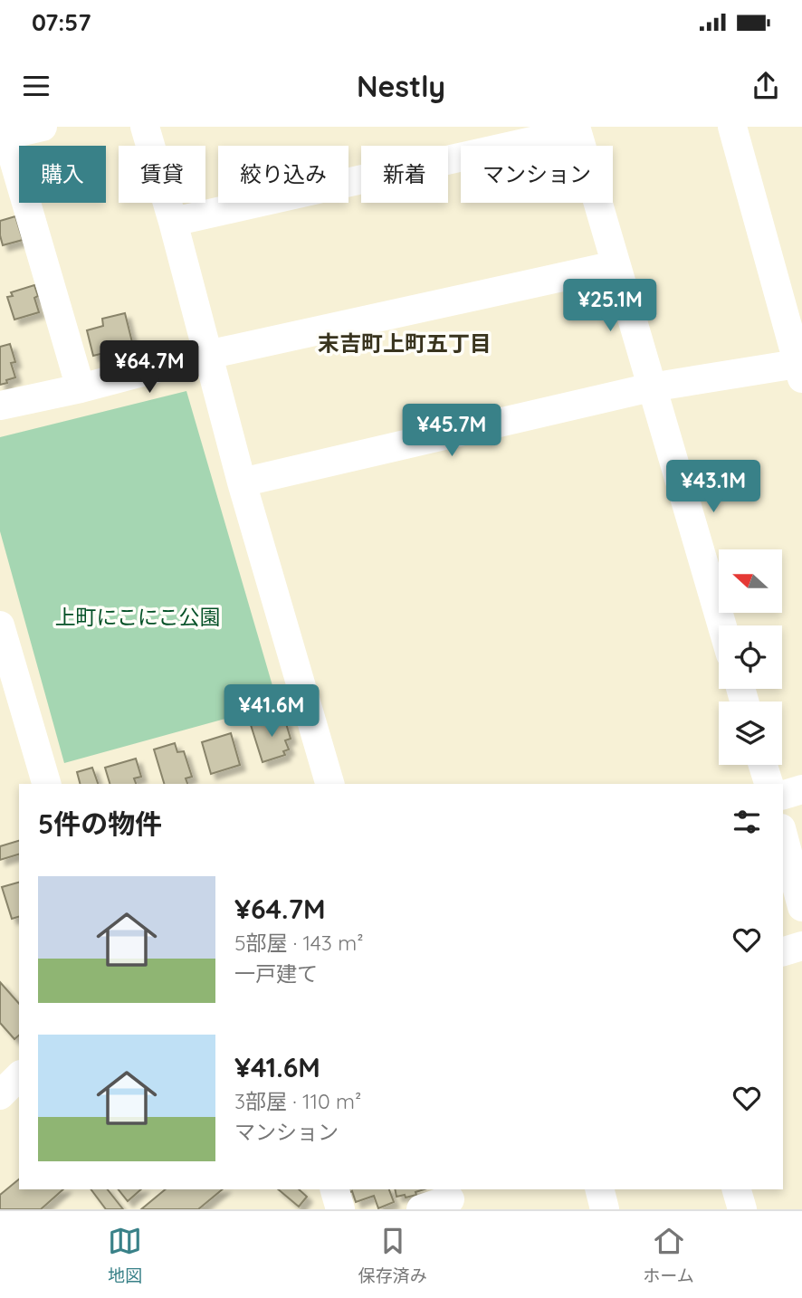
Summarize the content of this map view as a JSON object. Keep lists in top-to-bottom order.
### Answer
{
  "districts": ["末吉町上町五丁目"],
  "parks": ["上町にこにこ公園"],
  "north": "left",
  "page": {
    "status": "07:57",
    "header": "Nestly",
    "chip": [
      "購入",
      "賃貸",
      "絞り込み",
      "新着",
      "マンション"
    ],
    "price": [
      "¥25.1M",
      "¥64.7M",
      "¥45.7M",
      "¥43.1M",
      "¥41.6M"
    ],
    "heading": "5件の物件",
    "list": [
      {
        "name": "¥64.7M",
        "note": "5部屋 · 143 m² · 一戸建て"
      },
      {
        "name": "¥41.6M",
        "note": "3部屋 · 110 m² · マンション"
      }
    ],
    "tabs": ["地図", "保存済み", "ホーム"]
  }
}
